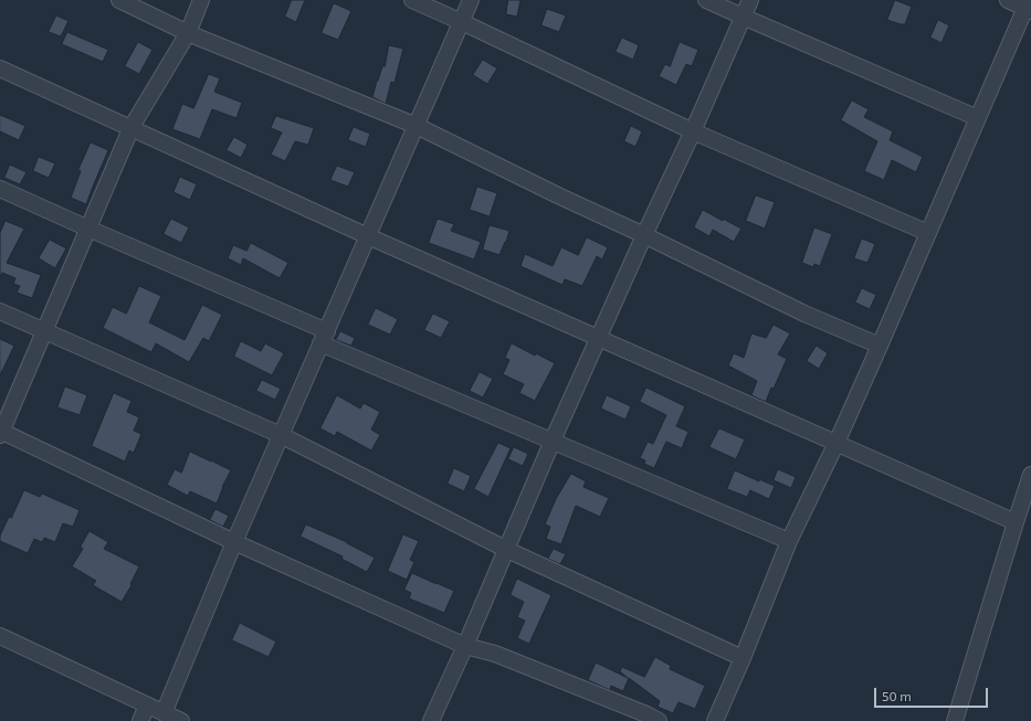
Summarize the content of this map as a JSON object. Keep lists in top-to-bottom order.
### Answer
{
  "scale_bar": "50 m"
}
